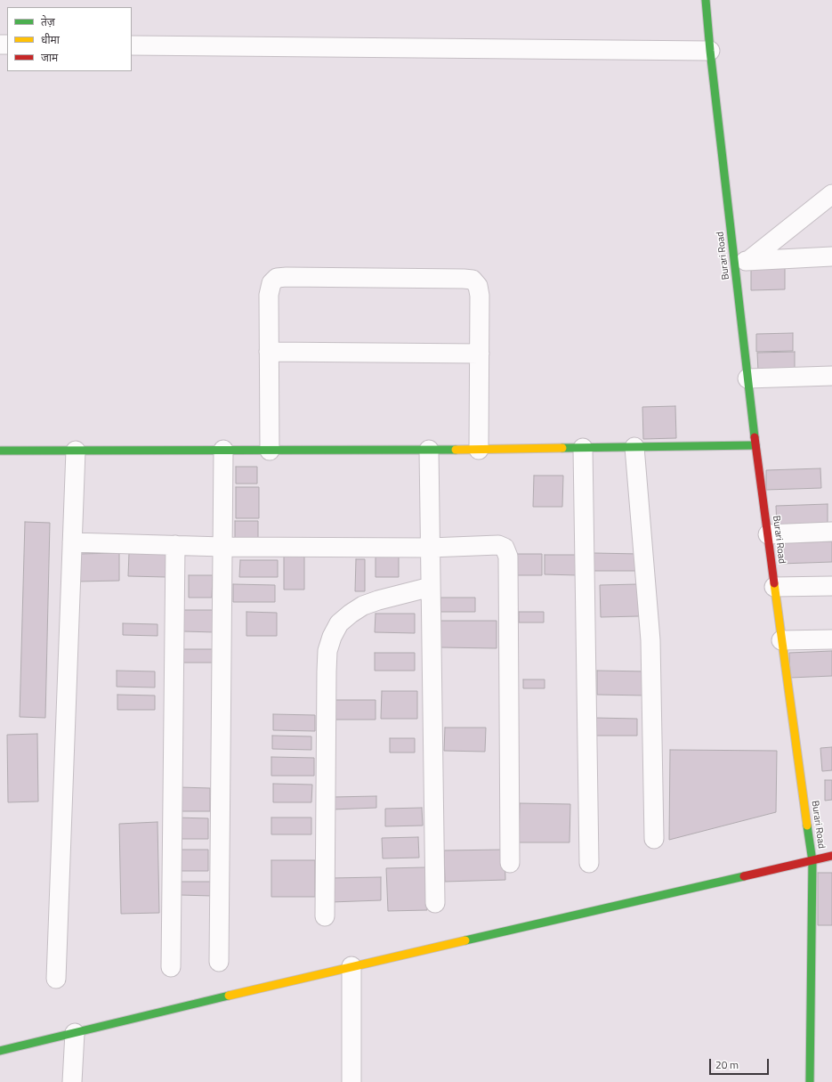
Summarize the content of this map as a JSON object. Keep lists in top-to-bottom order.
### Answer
{
  "streets": {
    "street": ["Burari Road"]
  },
  "legend": ["तेज़", "धीमा", "जाम"],
  "scale_bar": "20 m"
}
